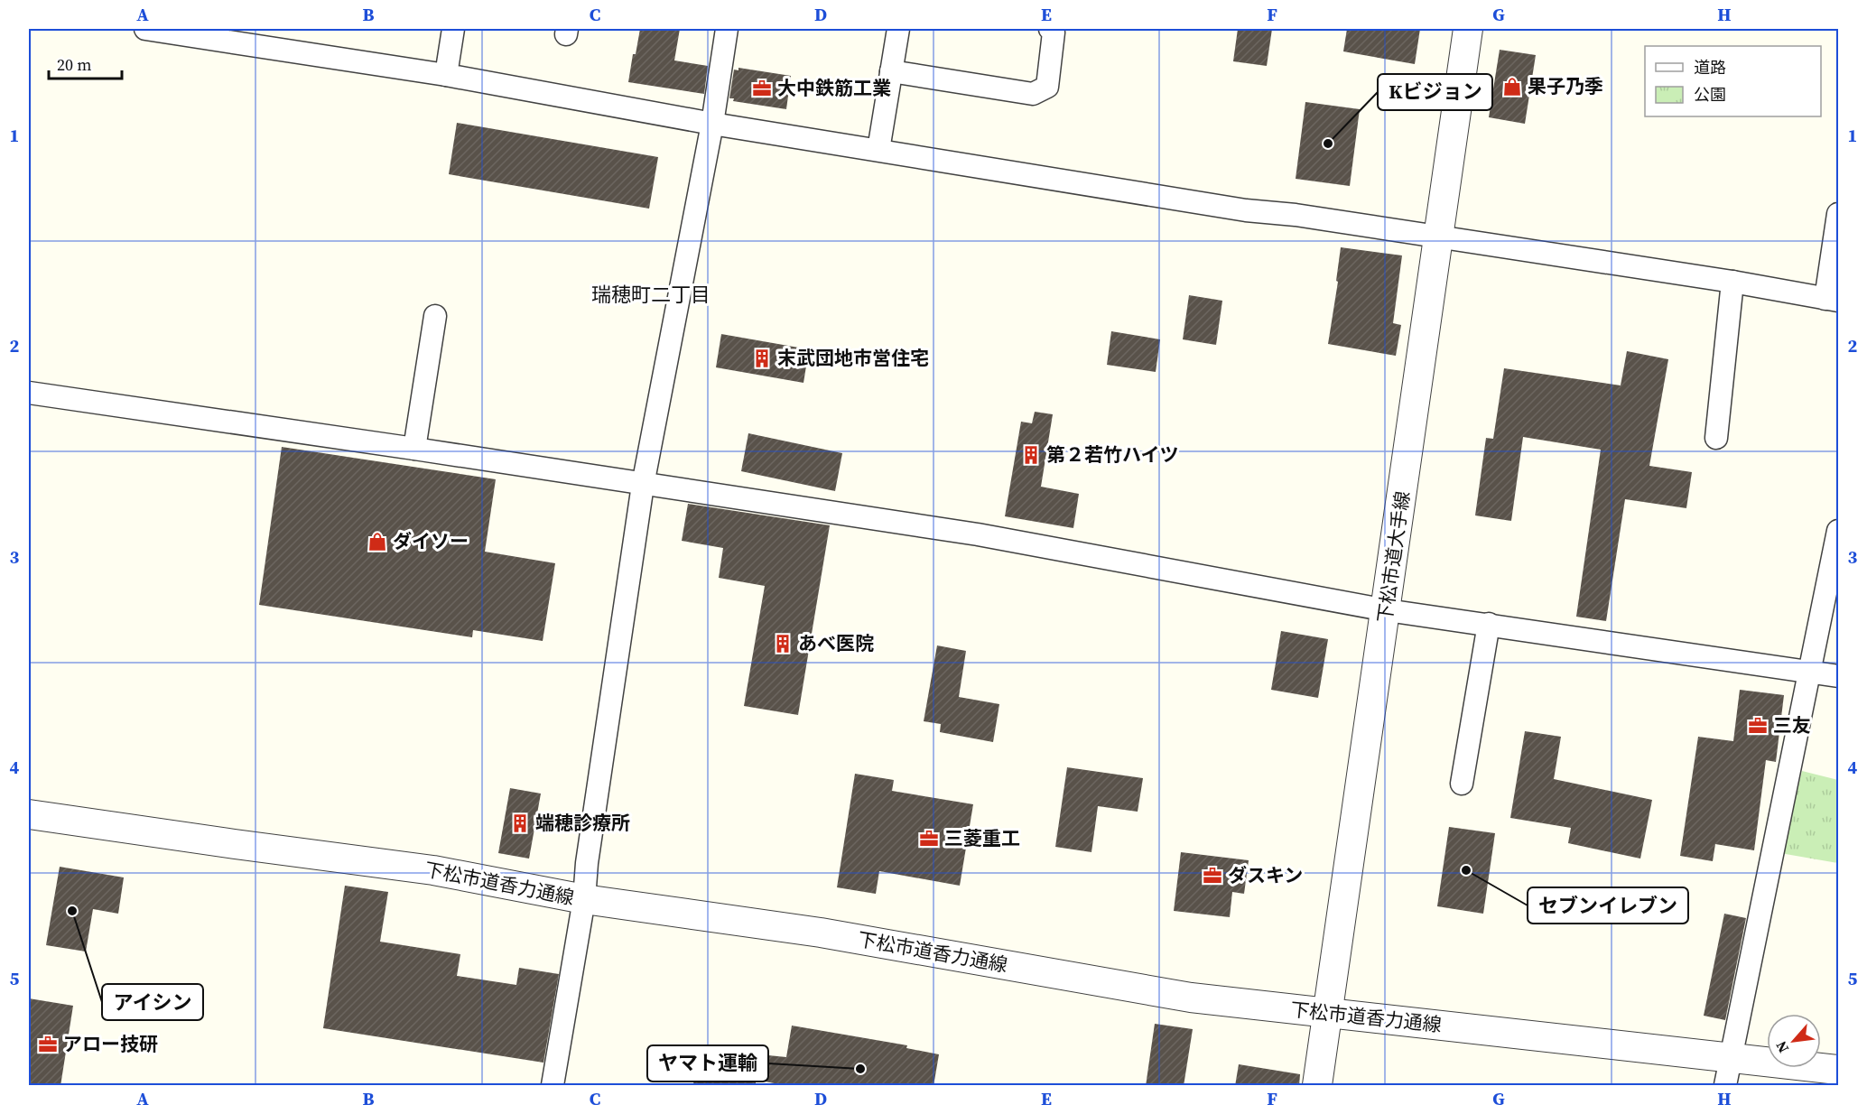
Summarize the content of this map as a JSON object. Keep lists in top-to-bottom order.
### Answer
{
  "streets": {
    "street": ["下松市道大手線", "下松市道香力通線"]
  },
  "crossings": [
    ["下松市道大手線", "下松市道香力通線"]
  ],
  "districts": ["瑞穂町二丁目"],
  "places": {
    "shop": ["果子乃季", "ダイソー"],
    "office": [
      "大中鉄筋工業",
      "三友",
      "三菱重工",
      "ダスキン",
      "アロー技研"
    ],
    "other": [
      "Kビジョン",
      "セブンイレブン",
      "アイシン",
      "ヤマト運輸"
    ],
    "building": [
      "末武団地市営住宅",
      "第２若竹ハイツ",
      "あべ医院",
      "端穂診療所"
    ]
  },
  "legend": ["道路", "公園"],
  "scale_bar": "20 m",
  "north": "bottom left",
  "grid": {
    "columns": [
      "A",
      "B",
      "C",
      "D",
      "E",
      "F",
      "G",
      "H"
    ],
    "rows": [
      "1",
      "2",
      "3",
      "4",
      "5"
    ]
  }
}
